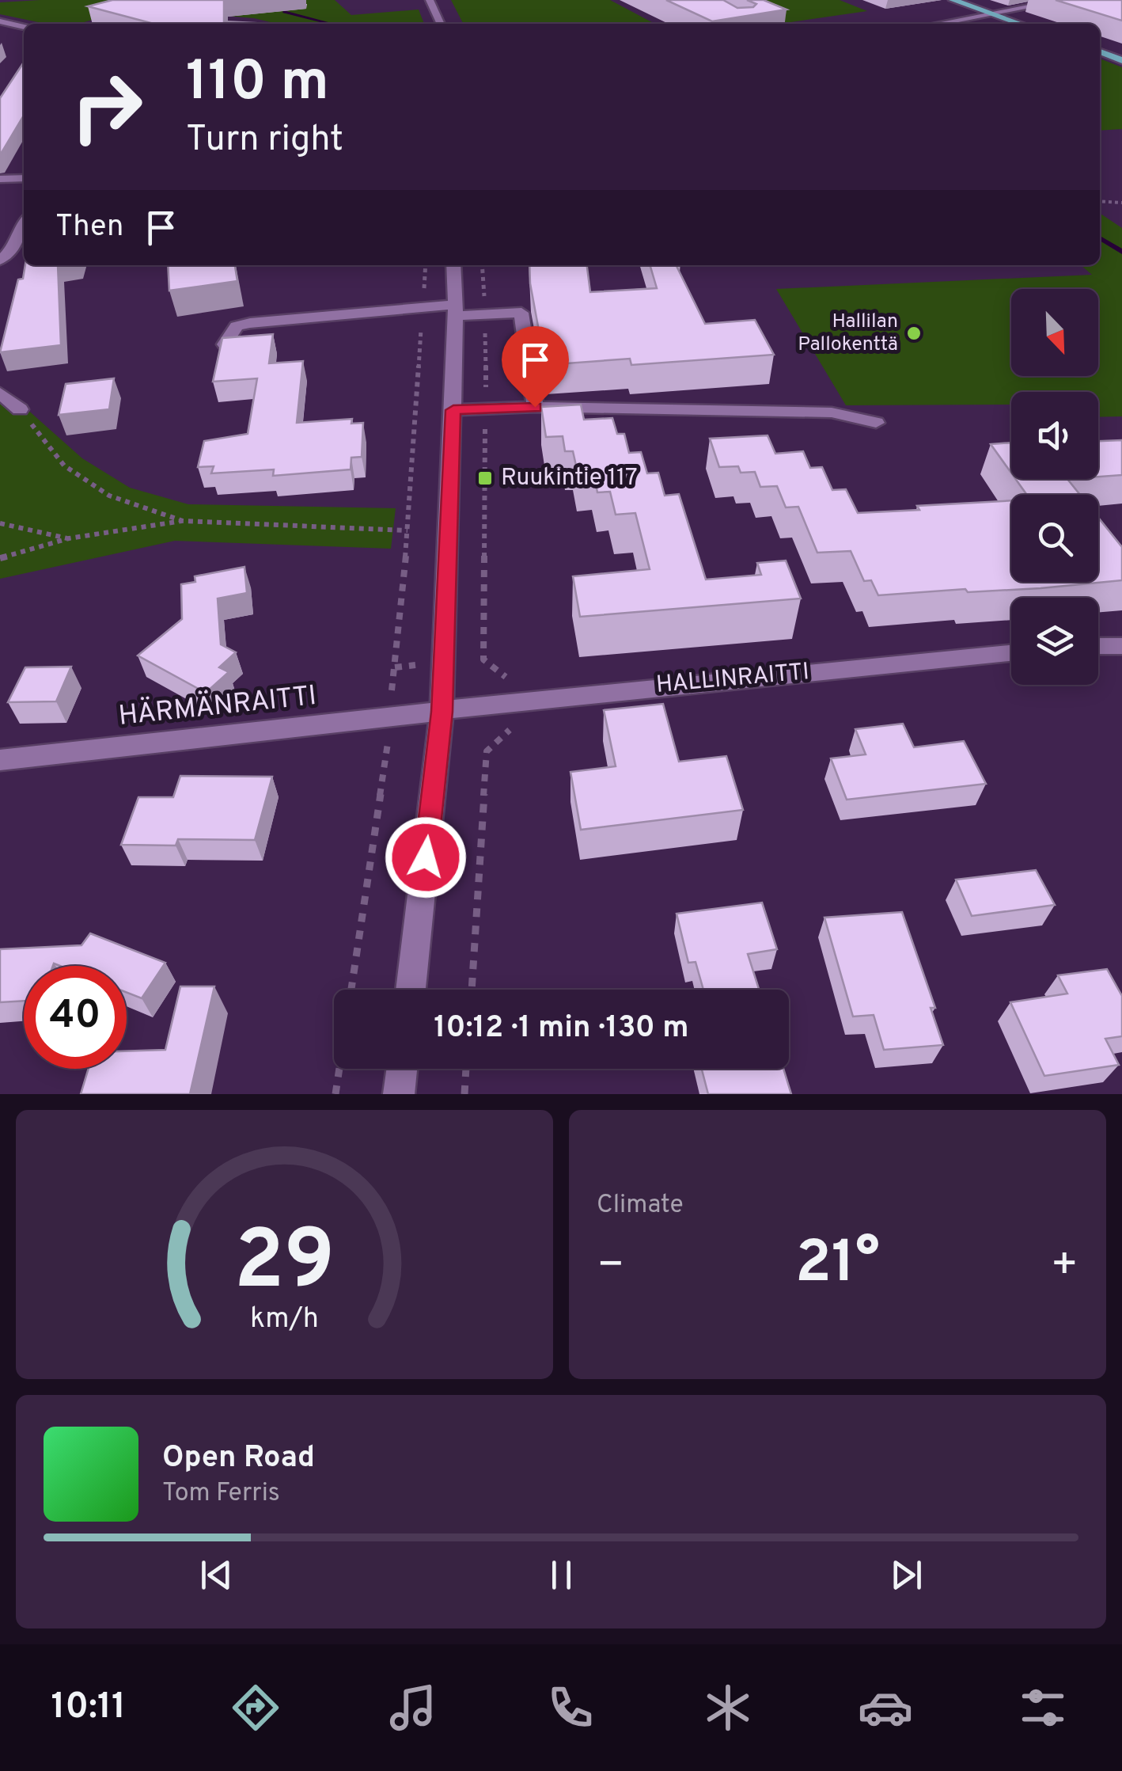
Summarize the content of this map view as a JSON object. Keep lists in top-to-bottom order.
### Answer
{
  "streets": {
    "street": ["HALLINRAITTI", "HÄRMÄNRAITTI"]
  },
  "crossings": [
    ["HALLINRAITTI", "HÄRMÄNRAITTI"]
  ],
  "places": {
    "other": ["Hallilan Pallokenttä"],
    "transit": ["Ruukintie 117"]
  },
  "north": "bottom right",
  "page": {
    "turn": ["110 m", "Turn right"],
    "then": "Then",
    "limit": "40",
    "trip": "10:12 · 1 min · 130 m",
    "tile": "Climate",
    "heat": ["−", "21°", "+"],
    "song": ["Open Road", "Tom Ferris"],
    "tabs": "10:11",
    "gauge": ["29", "km/h"]
  }
}
